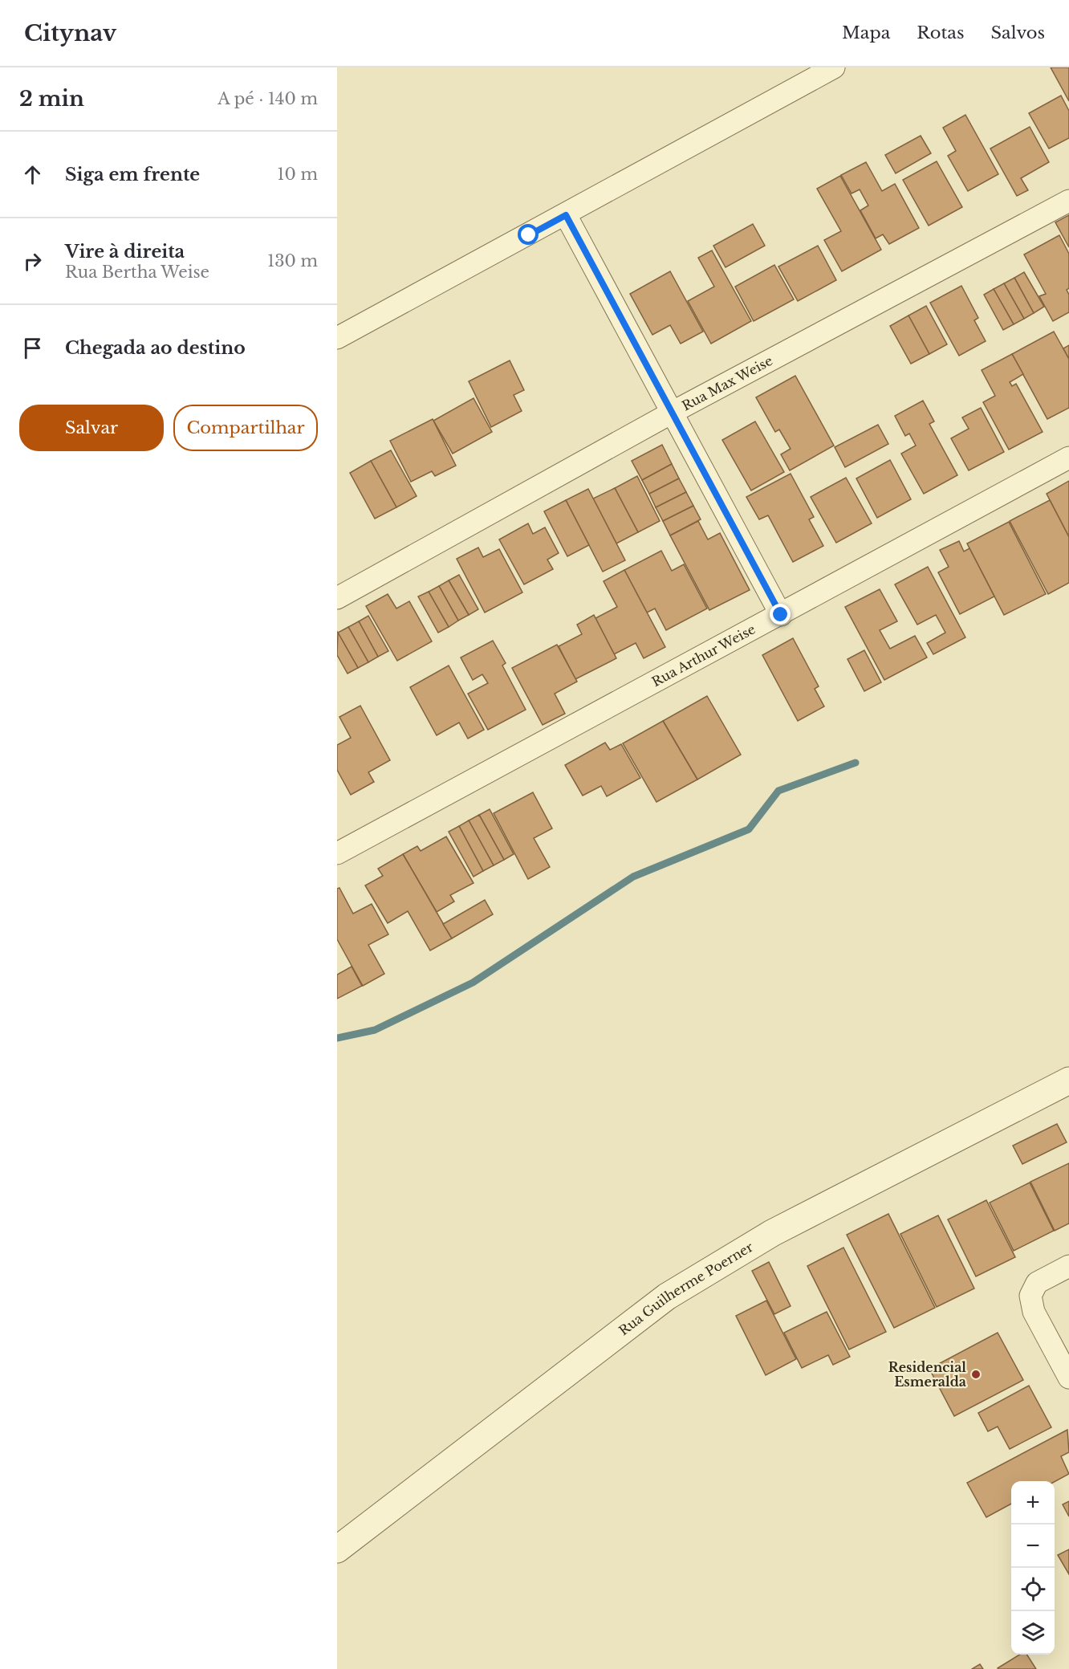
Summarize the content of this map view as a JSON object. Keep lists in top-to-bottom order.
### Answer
{
  "streets": {
    "street": ["Rua Max Weise", "Rua Arthur Weise", "Rua Guilherme Poerner"]
  },
  "places": ["Residencial Esmeralda"],
  "page": {
    "header": "Citynav",
    "nav": ["Mapa", "Rotas", "Salvos"],
    "heading": ["2 min", "A pé · 140 m"],
    "list": [
      ["Siga em frente", "10 m"],
      ["Vire à direita", "Rua Bertha Weise", "130 m"],
      "Chegada ao destino"
    ],
    "buttons": ["Salvar", "Compartilhar"],
    "map_buttons": ["+", "−"]
  }
}
